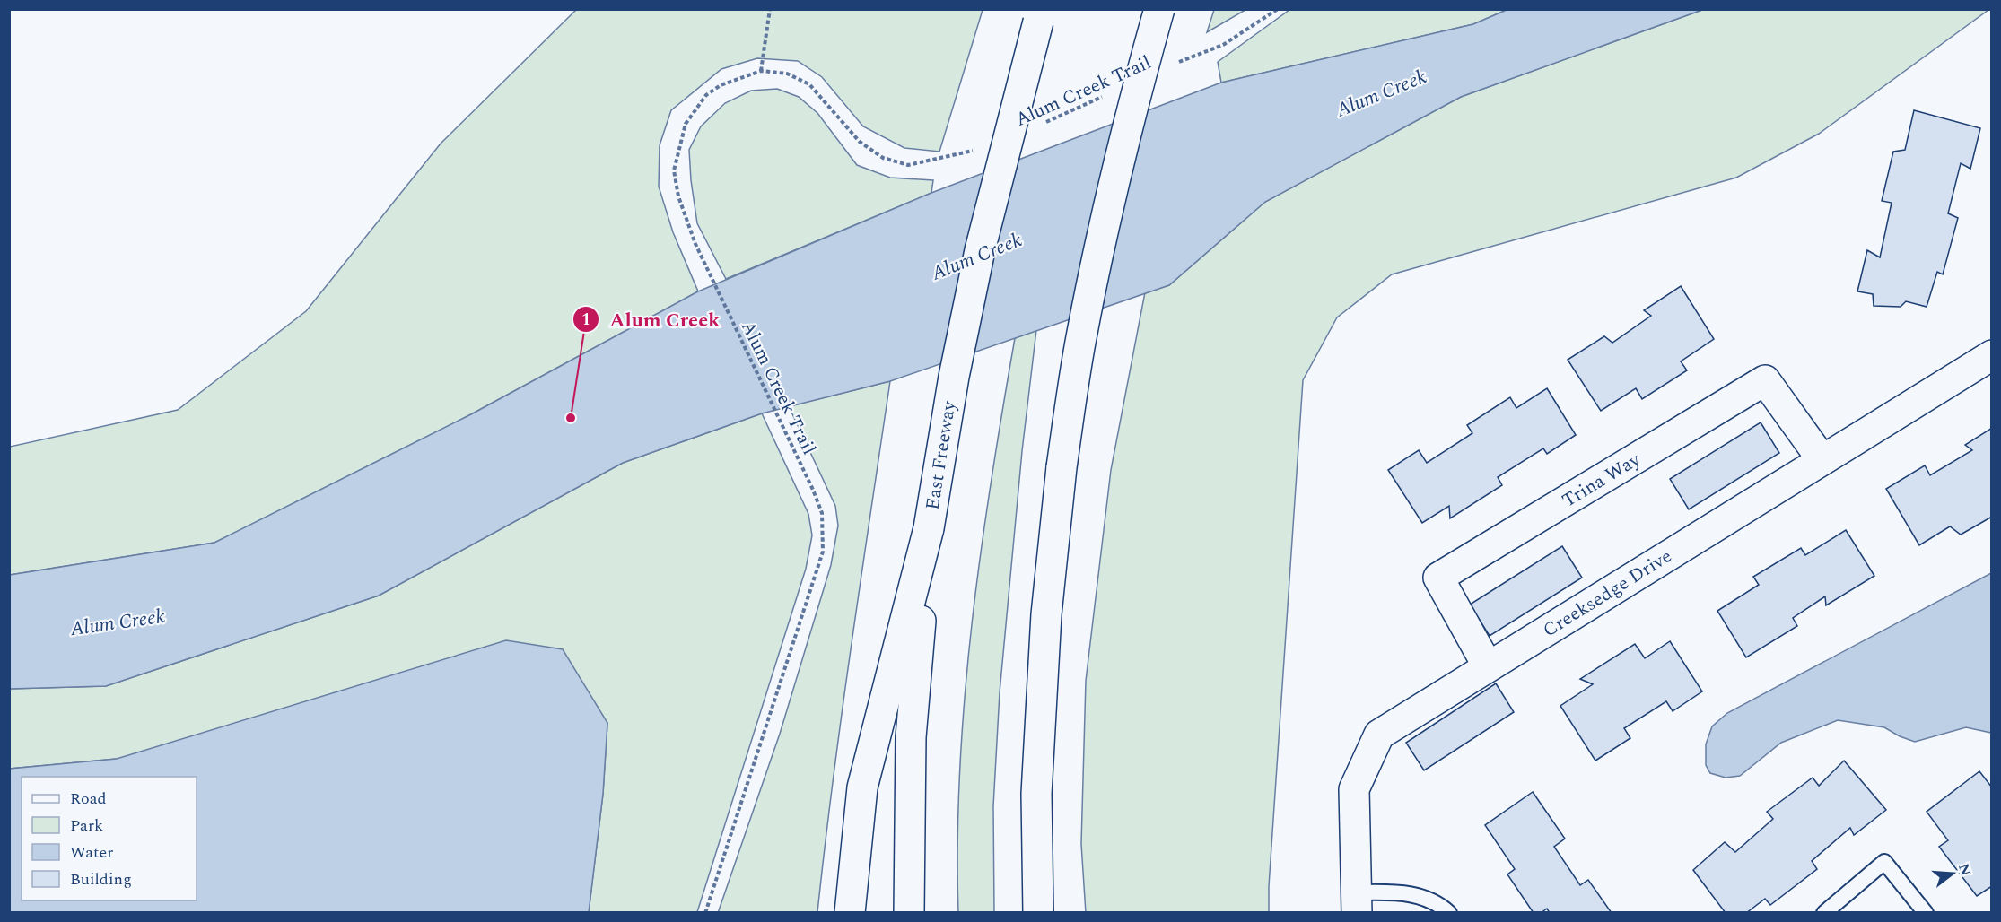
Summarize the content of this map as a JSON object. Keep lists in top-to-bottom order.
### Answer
{
  "streets": {
    "main road": ["East Freeway", "Trina Way", "Creeksedge Drive"],
    "path": ["Alum Creek Trail"]
  },
  "crossings": [
    ["Trina Way", "Creeksedge Drive"]
  ],
  "water": ["Alum Creek"],
  "places": ["Alum Creek"],
  "legend": [
    "Road",
    "Park",
    "Water",
    "Building"
  ],
  "north": "right"
}
